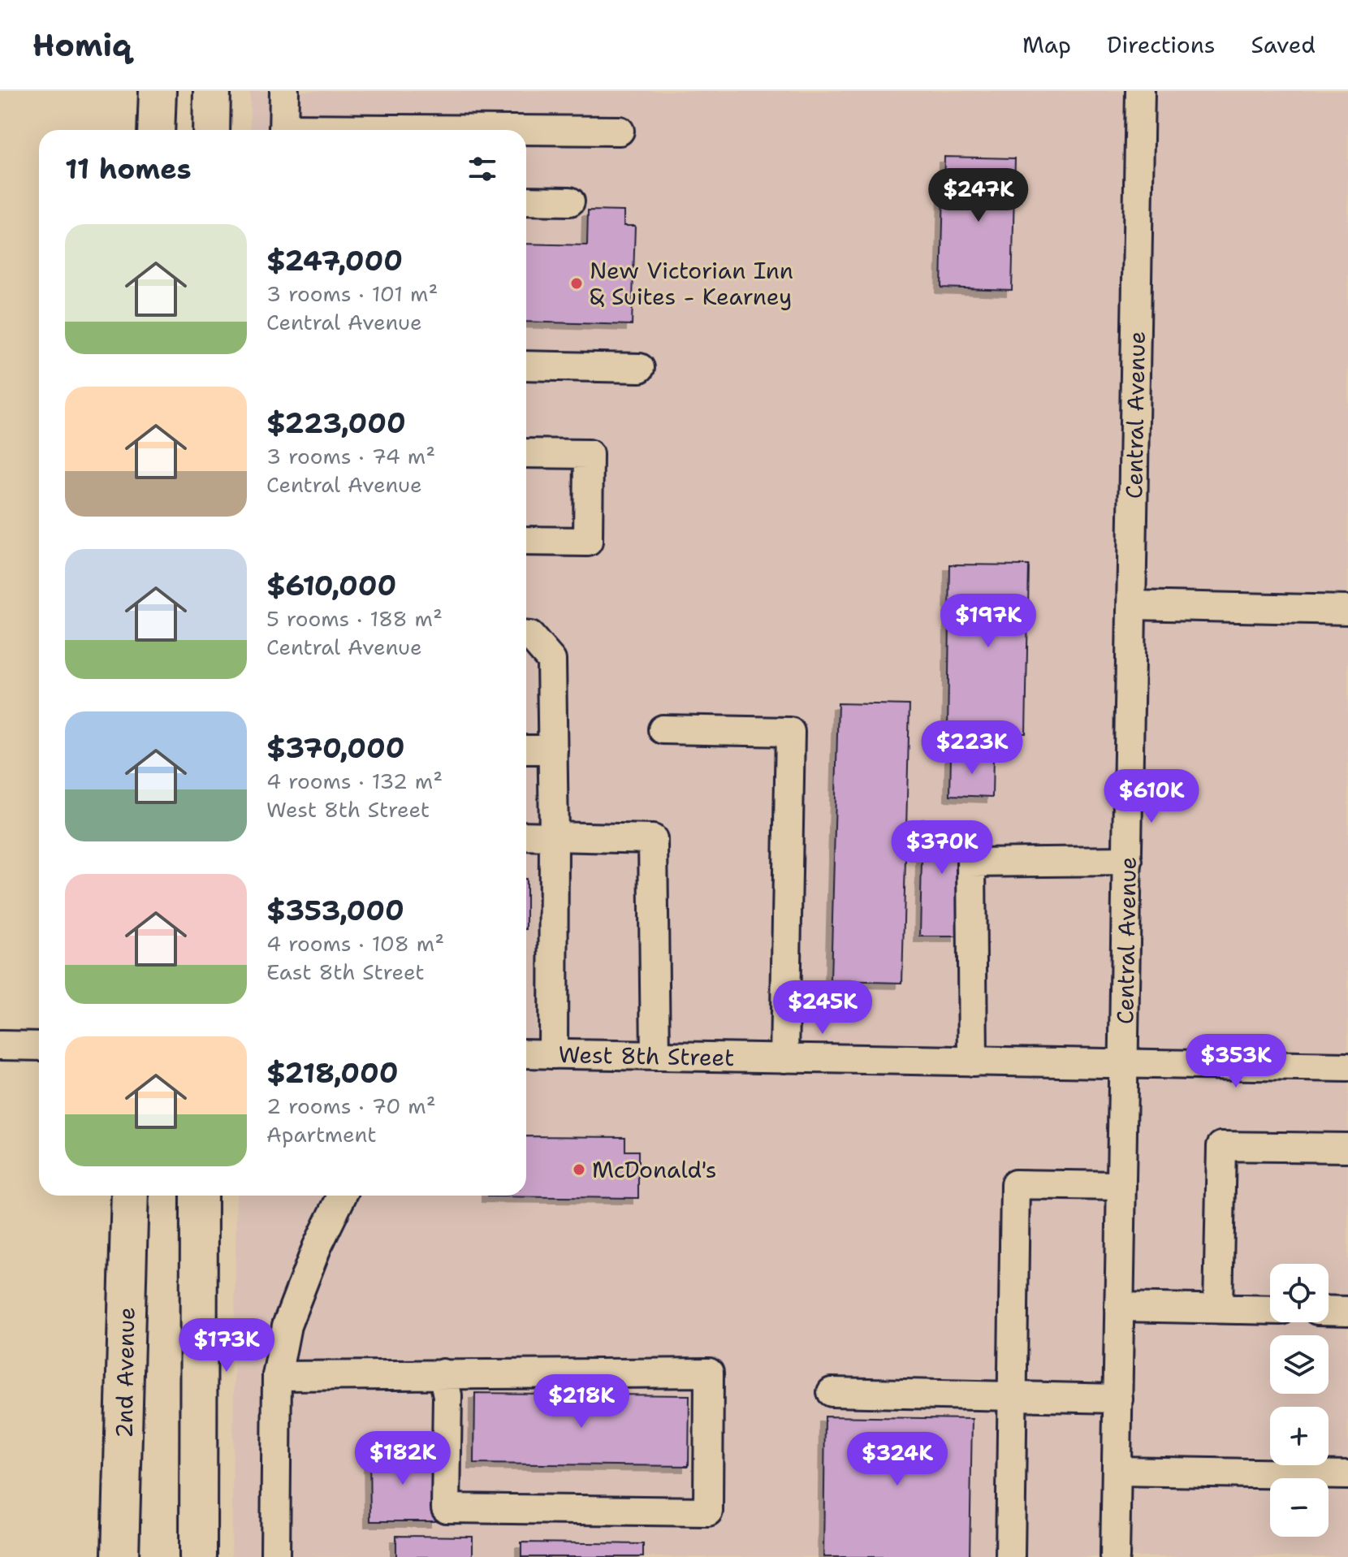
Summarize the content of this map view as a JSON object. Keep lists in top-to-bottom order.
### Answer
{
  "streets": {
    "main road": ["2nd Avenue"],
    "street": ["Central Avenue", "West 8th Street"]
  },
  "crossings": [
    ["Central Avenue", "West 8th Street"]
  ],
  "places": ["New Victorian Inn & Suites - Kearney", "McDonald's"],
  "page": {
    "header": "Homiq",
    "nav": ["Map", "Directions", "Saved"],
    "heading": "11 homes",
    "price": [
      "$247K",
      "$197K",
      "$223K",
      "$610K",
      "$370K",
      "$245K",
      "$353K",
      "$173K",
      "$218K",
      "$182K",
      "$324K"
    ],
    "list": [
      {
        "name": "$247,000",
        "note": "3 rooms · 101 m² · Central Avenue"
      },
      {
        "name": "$223,000",
        "note": "3 rooms · 74 m² · Central Avenue"
      },
      {
        "name": "$610,000",
        "note": "5 rooms · 188 m² · Central Avenue"
      },
      {
        "name": "$370,000",
        "note": "4 rooms · 132 m² · West 8th Street"
      },
      {
        "name": "$353,000",
        "note": "4 rooms · 108 m² · East 8th Street"
      },
      {
        "name": "$218,000",
        "note": "2 rooms · 70 m² · Apartment"
      }
    ],
    "map_buttons": ["+", "−"]
  }
}
